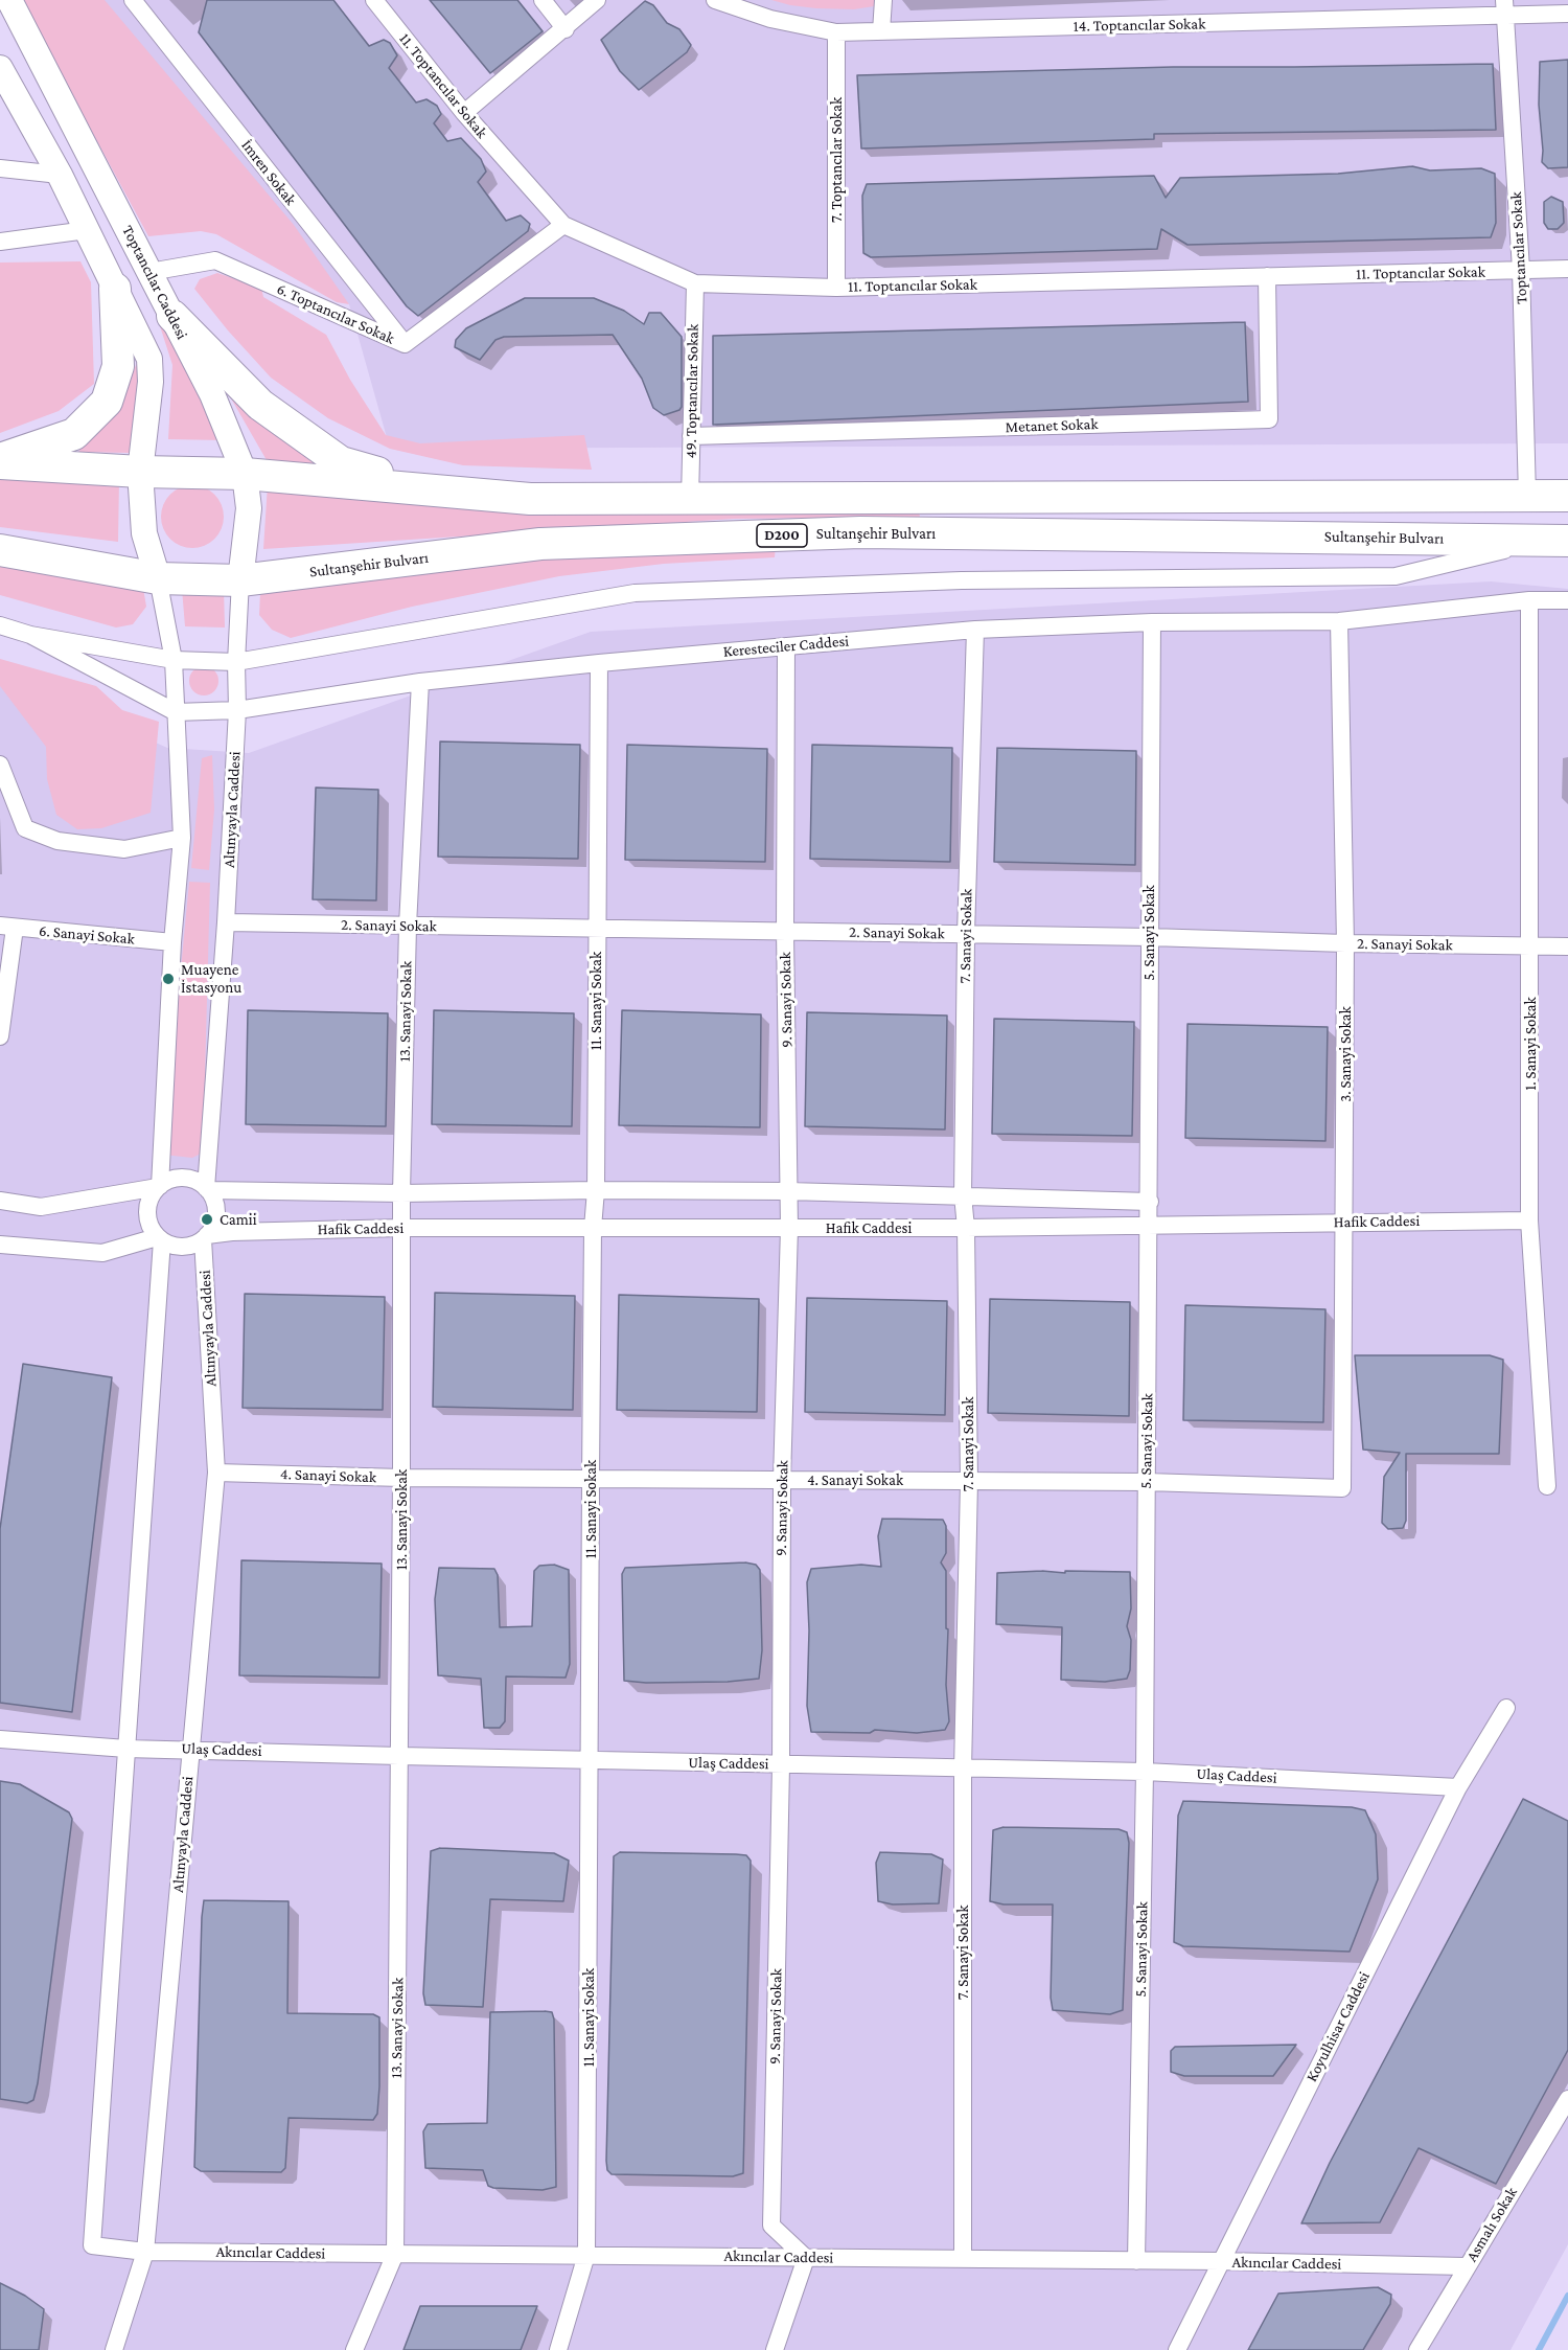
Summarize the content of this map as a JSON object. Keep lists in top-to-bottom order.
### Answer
{
  "streets": {
    "highway": ["Sultanşehir Bulvarı", "D200"],
    "street": [
      "14. Toptancılar Sokak",
      "11. Toptancılar Sokak",
      "7. Toptancılar Sokak",
      "İmren Sokak",
      "Toptancılar Sokak",
      "Toptancılar Caddesi",
      "6. Toptancılar Sokak",
      "49. Toptancılar Sokak",
      "Metanet Sokak",
      "Keresteciler Caddesi",
      "Altınyayla Caddesi",
      "2. Sanayi Sokak",
      "5. Sanayi Sokak",
      "6. Sanayi Sokak",
      "7. Sanayi Sokak",
      "9. Sanayi Sokak",
      "11. Sanayi Sokak",
      "13. Sanayi Sokak",
      "1. Sanayi Sokak",
      "3. Sanayi Sokak",
      "Hafik Caddesi",
      "4. Sanayi Sokak",
      "Ulaş Caddesi",
      "Koyulhisar Caddesi",
      "Asmalı Sokak",
      "Akıncılar Caddesi"
    ]
  },
  "crossings": [
    ["14. Toptancılar Sokak", "7. Toptancılar Sokak"],
    ["14. Toptancılar Sokak", "Toptancılar Sokak"],
    ["11. Toptancılar Sokak", "7. Toptancılar Sokak"],
    ["11. Toptancılar Sokak", "Toptancılar Sokak"],
    ["11. Toptancılar Sokak", "6. Toptancılar Sokak"],
    ["11. Toptancılar Sokak", "49. Toptancılar Sokak"],
    ["11. Toptancılar Sokak", "Metanet Sokak"],
    ["İmren Sokak", "6. Toptancılar Sokak"],
    ["Toptancılar Caddesi", "6. Toptancılar Sokak"],
    ["Toptancılar Caddesi", "Sultanşehir Bulvarı"],
    ["Toptancılar Caddesi", "Altınyayla Caddesi"],
    ["49. Toptancılar Sokak", "Metanet Sokak"],
    ["Sultanşehir Bulvarı", "Altınyayla Caddesi"],
    ["Keresteciler Caddesi", "Altınyayla Caddesi"],
    ["Keresteciler Caddesi", "5. Sanayi Sokak"],
    ["Keresteciler Caddesi", "7. Sanayi Sokak"],
    ["Keresteciler Caddesi", "9. Sanayi Sokak"],
    ["Keresteciler Caddesi", "11. Sanayi Sokak"],
    ["Keresteciler Caddesi", "13. Sanayi Sokak"],
    ["Keresteciler Caddesi", "1. Sanayi Sokak"],
    ["Keresteciler Caddesi", "3. Sanayi Sokak"],
    ["Altınyayla Caddesi", "2. Sanayi Sokak"],
    ["Altınyayla Caddesi", "Hafik Caddesi"],
    ["Altınyayla Caddesi", "4. Sanayi Sokak"],
    ["Altınyayla Caddesi", "Ulaş Caddesi"],
    ["Altınyayla Caddesi", "Akıncılar Caddesi"],
    ["2. Sanayi Sokak", "5. Sanayi Sokak"],
    ["2. Sanayi Sokak", "7. Sanayi Sokak"],
    ["2. Sanayi Sokak", "9. Sanayi Sokak"],
    ["2. Sanayi Sokak", "11. Sanayi Sokak"],
    ["2. Sanayi Sokak", "13. Sanayi Sokak"],
    ["2. Sanayi Sokak", "1. Sanayi Sokak"],
    ["2. Sanayi Sokak", "3. Sanayi Sokak"],
    ["5. Sanayi Sokak", "Hafik Caddesi"],
    ["5. Sanayi Sokak", "4. Sanayi Sokak"],
    ["5. Sanayi Sokak", "Ulaş Caddesi"],
    ["5. Sanayi Sokak", "Akıncılar Caddesi"],
    ["7. Sanayi Sokak", "Hafik Caddesi"],
    ["7. Sanayi Sokak", "4. Sanayi Sokak"],
    ["7. Sanayi Sokak", "Ulaş Caddesi"],
    ["7. Sanayi Sokak", "Akıncılar Caddesi"],
    ["9. Sanayi Sokak", "Hafik Caddesi"],
    ["9. Sanayi Sokak", "4. Sanayi Sokak"],
    ["9. Sanayi Sokak", "Ulaş Caddesi"],
    ["9. Sanayi Sokak", "Akıncılar Caddesi"],
    ["11. Sanayi Sokak", "Hafik Caddesi"],
    ["11. Sanayi Sokak", "4. Sanayi Sokak"],
    ["11. Sanayi Sokak", "Ulaş Caddesi"],
    ["11. Sanayi Sokak", "Akıncılar Caddesi"],
    ["13. Sanayi Sokak", "Hafik Caddesi"],
    ["13. Sanayi Sokak", "4. Sanayi Sokak"],
    ["13. Sanayi Sokak", "Ulaş Caddesi"],
    ["13. Sanayi Sokak", "Akıncılar Caddesi"],
    ["1. Sanayi Sokak", "Hafik Caddesi"],
    ["3. Sanayi Sokak", "Hafik Caddesi"],
    ["3. Sanayi Sokak", "4. Sanayi Sokak"],
    ["Ulaş Caddesi", "Koyulhisar Caddesi"],
    ["Ulaş Caddesi", "Akıncılar Caddesi"],
    ["Koyulhisar Caddesi", "Akıncılar Caddesi"],
    ["Asmalı Sokak", "Akıncılar Caddesi"]
  ],
  "places": ["Muayene İstasyonu", "Camii"]
}
